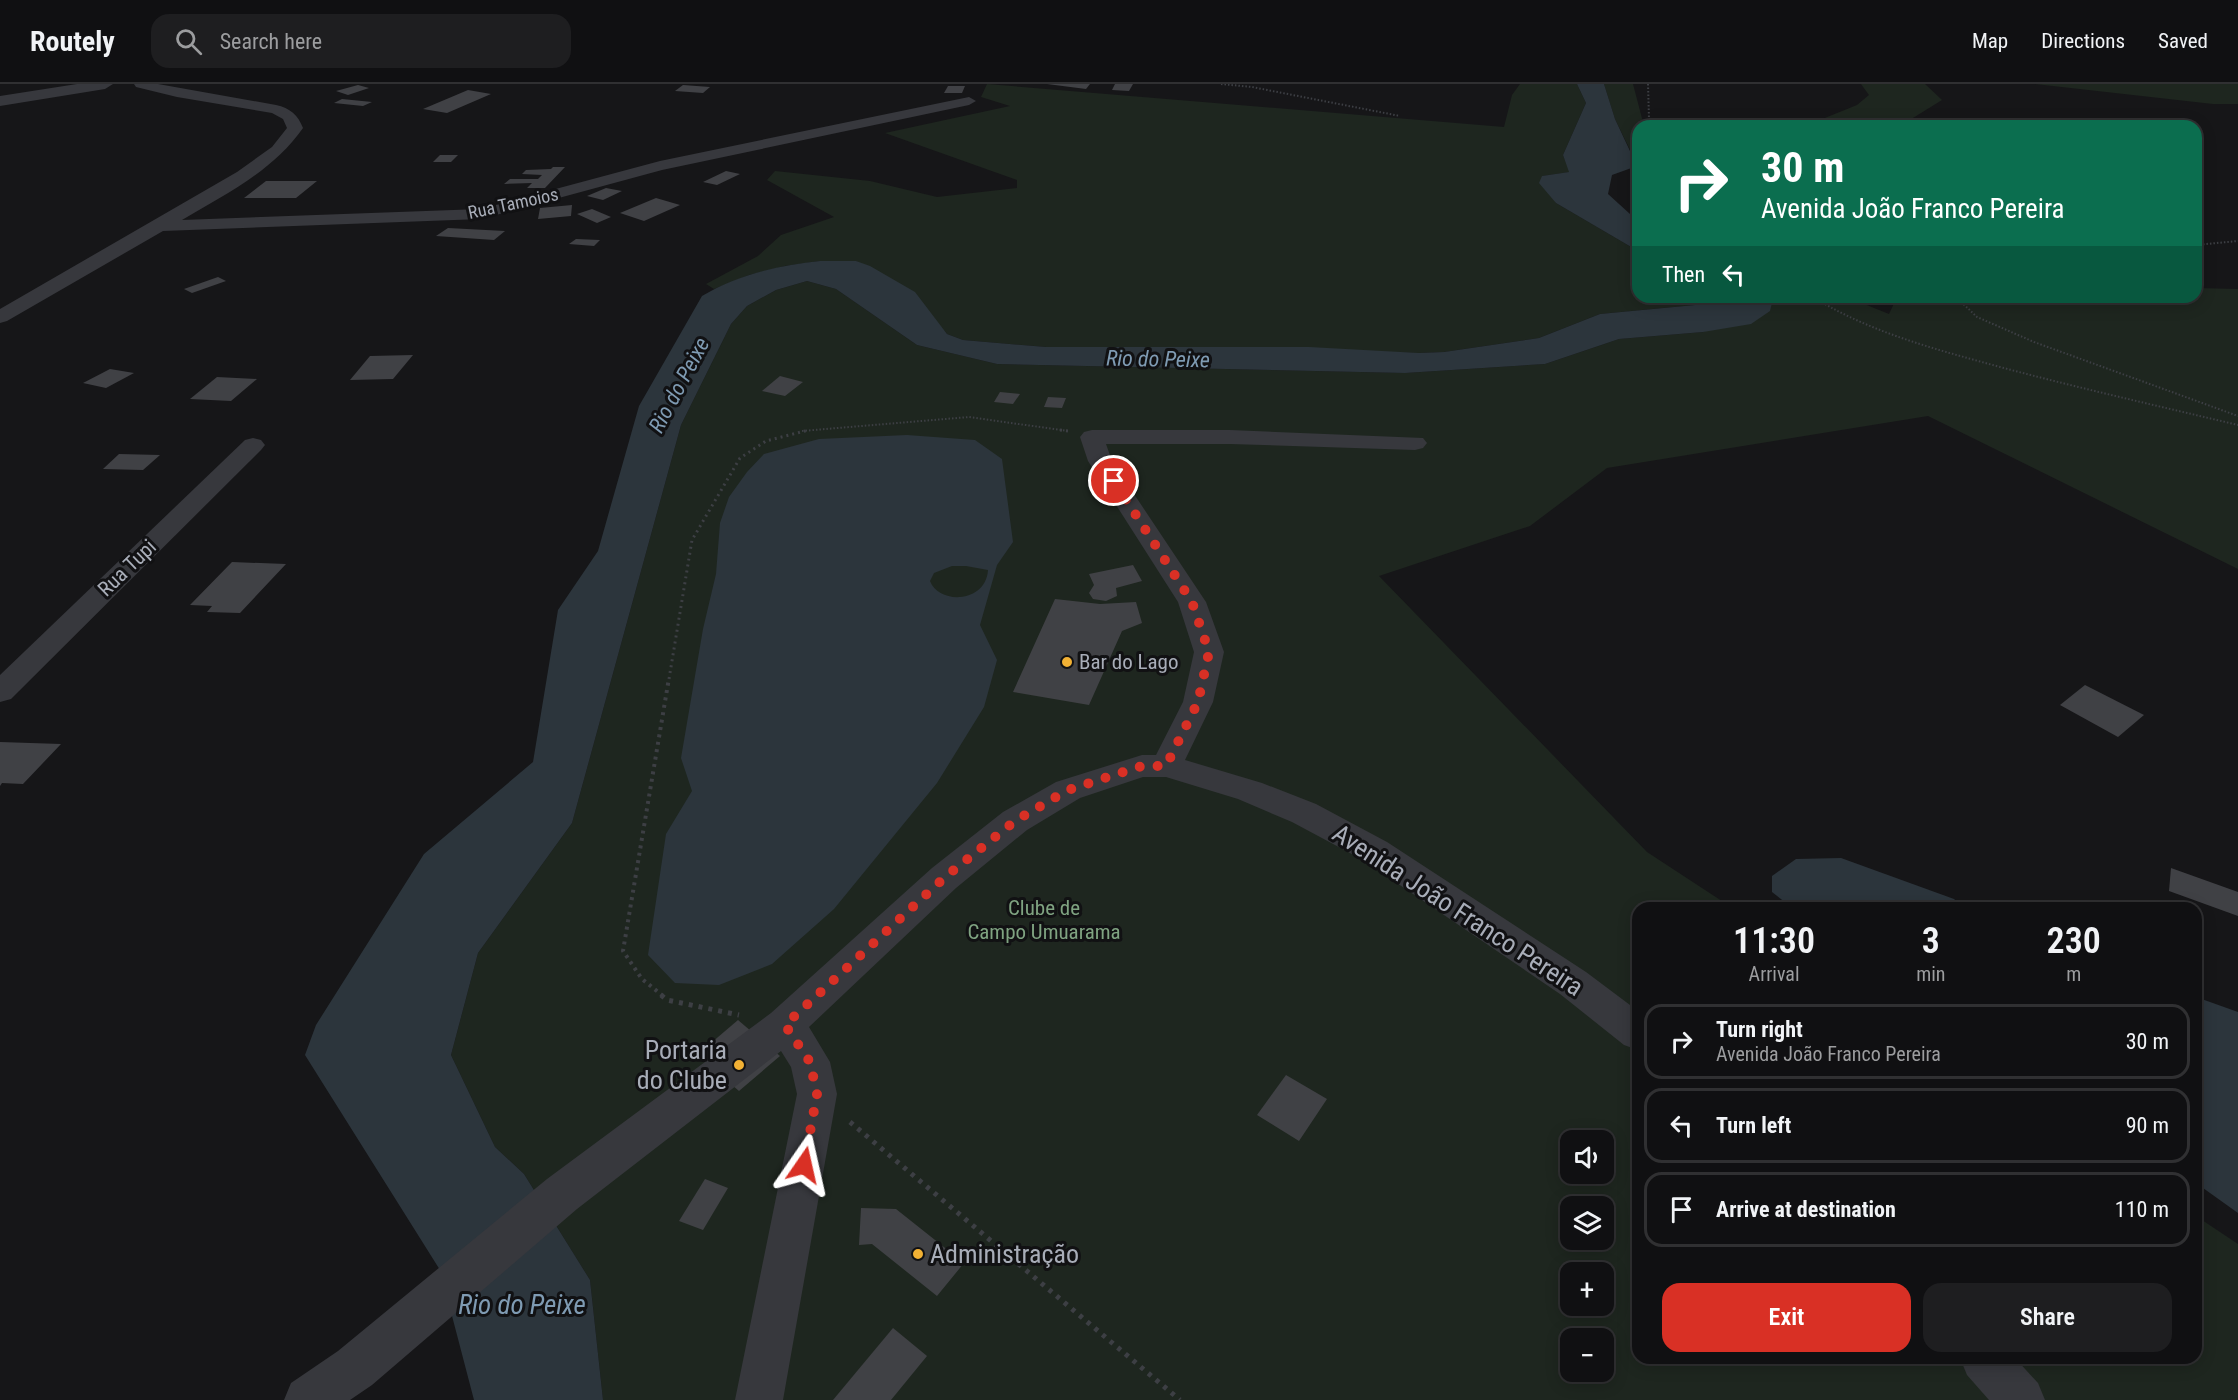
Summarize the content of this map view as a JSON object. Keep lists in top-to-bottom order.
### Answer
{
  "streets": {
    "street": ["Rua Tamoios", "Rua Tupi", "Avenida João Franco Pereira"]
  },
  "water": ["Rio do Peixe"],
  "parks": ["Clube de Campo Umuarama"],
  "places": ["Bar do Lago", "Portaria do Clube", "Administração"],
  "page": {
    "header": "Routely",
    "search": "Search here",
    "nav": ["Map", "Directions", "Saved"],
    "turn": ["30 m", "Avenida João Franco Pereira"],
    "then": "Then",
    "eta": [
      "11:30",
      "Arrival",
      "3",
      "min",
      "230",
      "m"
    ],
    "list": [
      {
        "name": "Turn right",
        "note": "Avenida João Franco Pereira",
        "value": "30 m"
      },
      {
        "name": "Turn left",
        "value": "90 m"
      },
      {
        "name": "Arrive at destination",
        "value": "110 m"
      }
    ],
    "map_buttons": ["+", "−"],
    "buttons": ["Exit", "Share"]
  }
}
